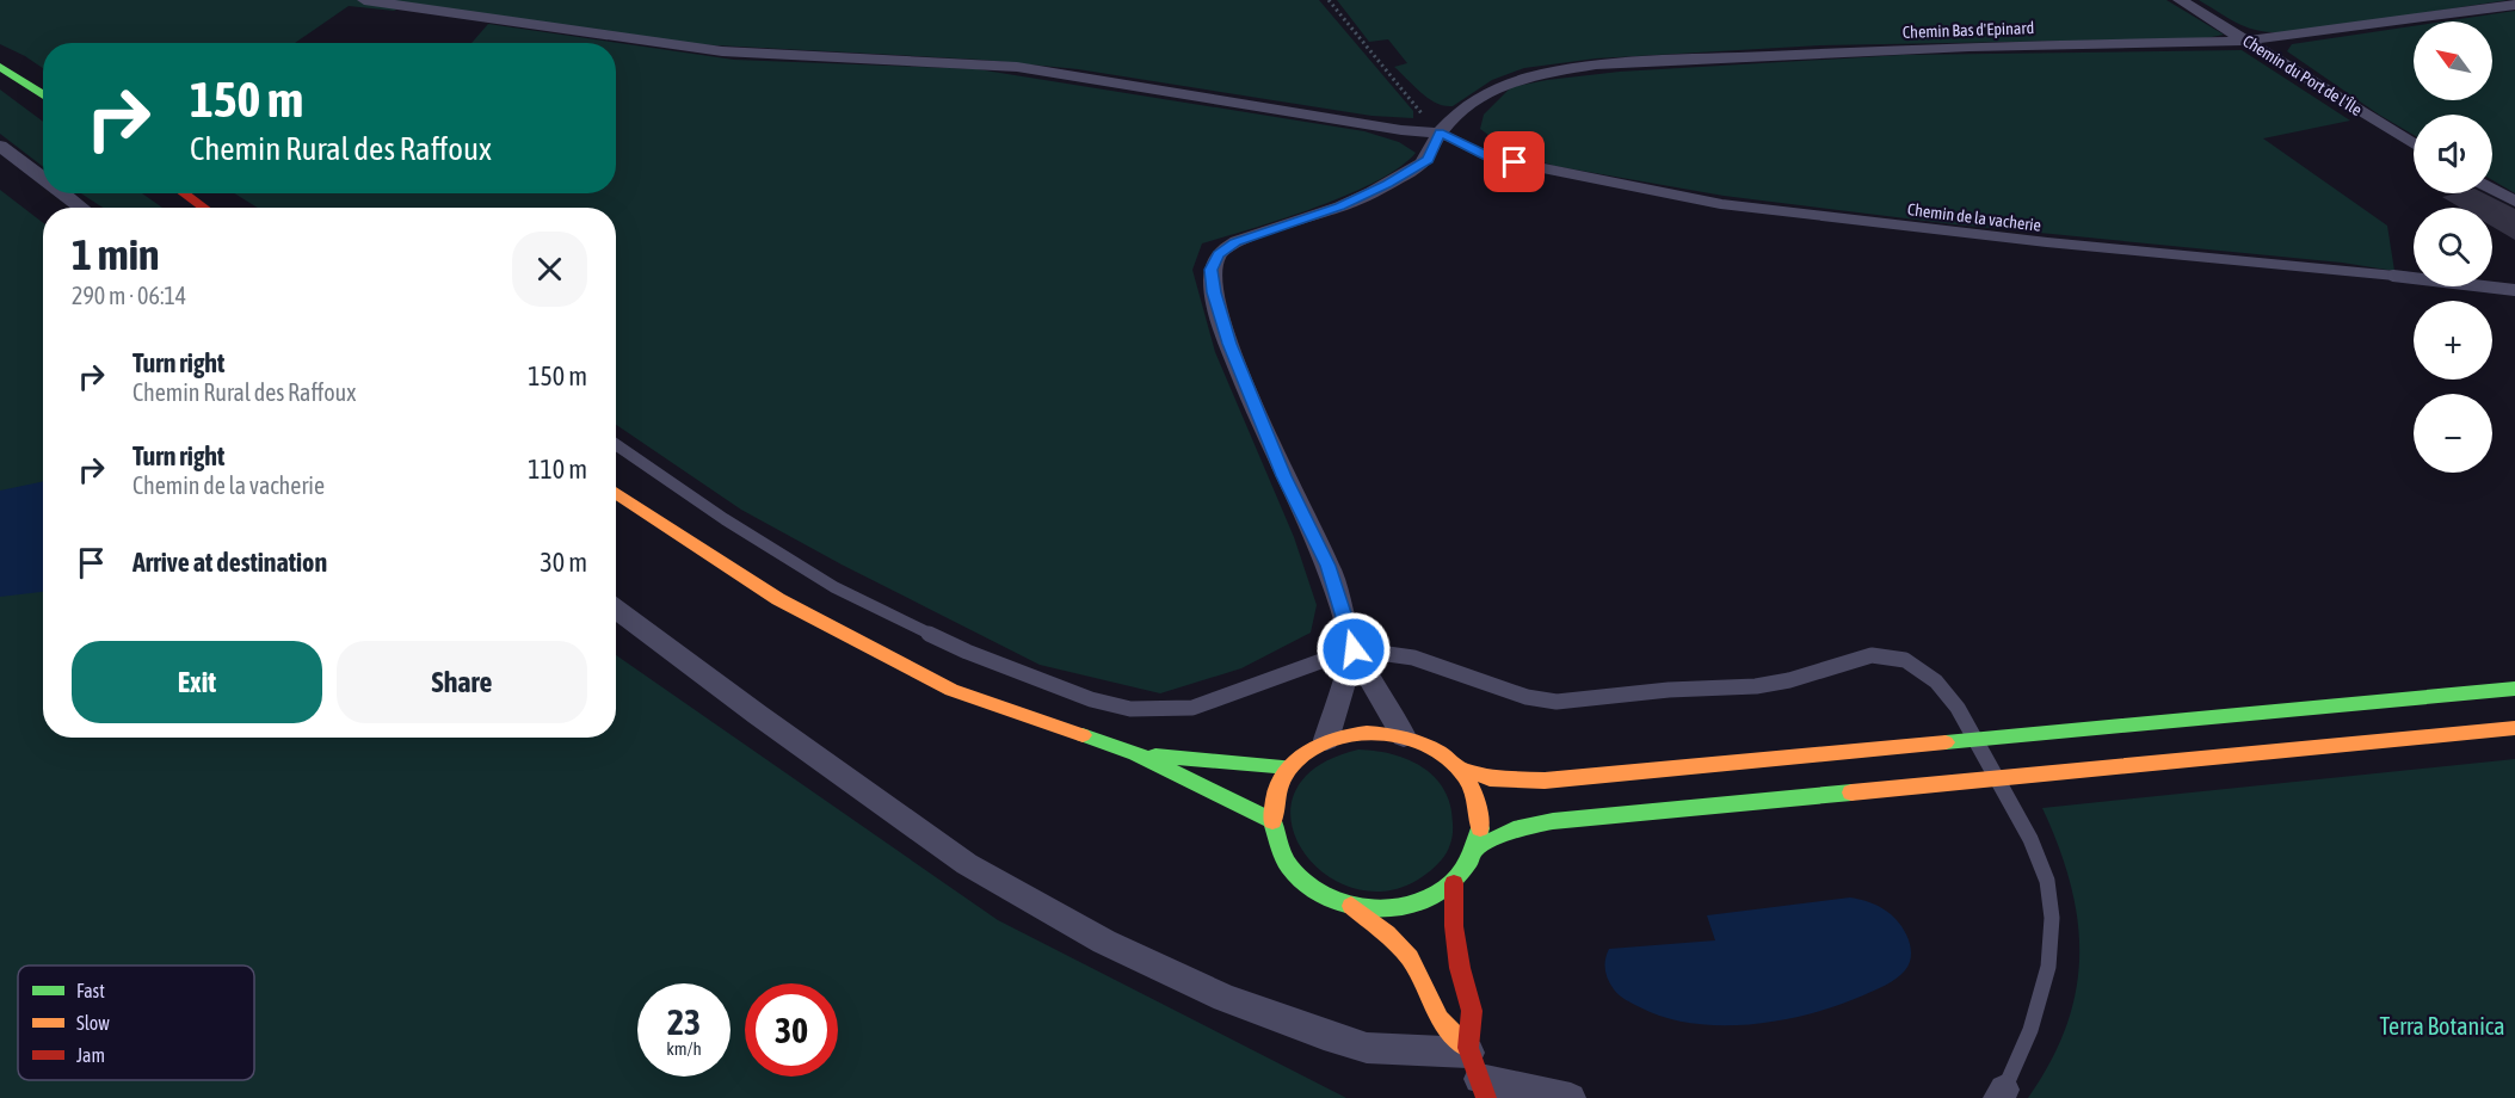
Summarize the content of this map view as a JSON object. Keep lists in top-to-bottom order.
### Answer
{
  "streets": {
    "street": ["Chemin Bas d'Epinard", "Chemin du Port de l'Île"],
    "lane": ["Chemin de la vacherie"]
  },
  "crossings": [
    ["Chemin Bas d'Epinard", "Chemin du Port de l'Île"],
    ["Chemin Bas d'Epinard", "Chemin de la vacherie"]
  ],
  "parks": ["Terra Botanica"],
  "legend": ["Fast", "Slow", "Jam"],
  "north": "top left",
  "page": {
    "map_buttons": ["+", "−"],
    "turn": ["150 m", "Chemin Rural des Raffoux"],
    "heading": ["1 min", "290 m · 06:14"],
    "list": [
      {
        "name": "Turn right",
        "note": "Chemin Rural des Raffoux",
        "value": "150 m"
      },
      {
        "name": "Turn right",
        "note": "Chemin de la vacherie",
        "value": "110 m"
      },
      {
        "name": "Arrive at destination",
        "value": "30 m"
      }
    ],
    "buttons": ["Exit", "Share"],
    "speed": "23 km/h",
    "limit": "30"
  }
}
